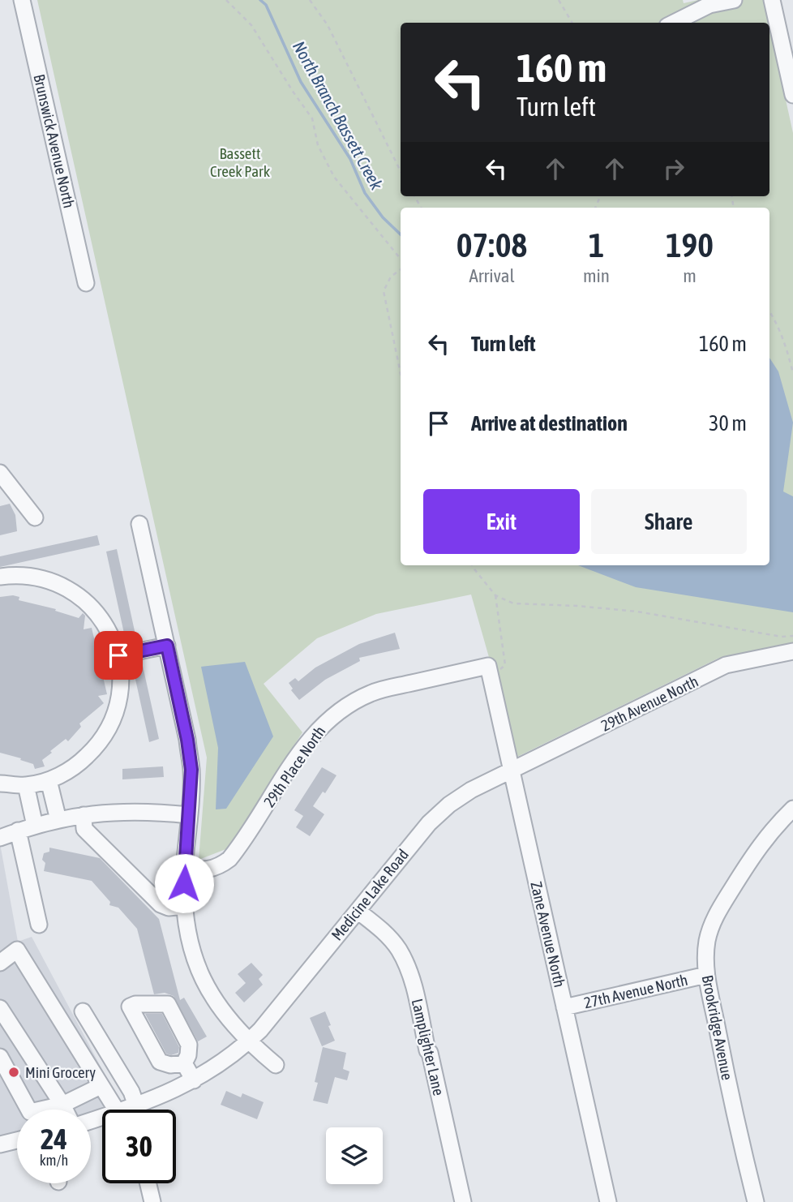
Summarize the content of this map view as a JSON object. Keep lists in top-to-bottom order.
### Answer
{
  "streets": {
    "street": [
      "Brunswick Avenue North",
      "29th Avenue North",
      "29th Place North",
      "Medicine Lake Road",
      "Zane Avenue North",
      "27th Avenue North",
      "Brookridge Avenue",
      "Lamplighter Lane"
    ]
  },
  "crossings": [
    ["29th Avenue North", "Medicine Lake Road"],
    ["29th Avenue North", "Zane Avenue North"],
    ["29th Place North", "Zane Avenue North"],
    ["Medicine Lake Road", "Zane Avenue North"],
    ["Medicine Lake Road", "Lamplighter Lane"],
    ["Zane Avenue North", "27th Avenue North"],
    ["27th Avenue North", "Brookridge Avenue"]
  ],
  "water": ["North Branch Bassett Creek"],
  "parks": ["Bassett Creek Park"],
  "places": ["Mini Grocery"],
  "page": {
    "turn": ["160 m", "Turn left"],
    "eta": [
      "07:08",
      "Arrival",
      "1",
      "min",
      "190",
      "m"
    ],
    "list": [
      {
        "name": "Turn left",
        "value": "160 m"
      },
      {
        "name": "Arrive at destination",
        "value": "30 m"
      }
    ],
    "buttons": ["Exit", "Share"],
    "speed": "24 km/h",
    "limit": "30"
  }
}
